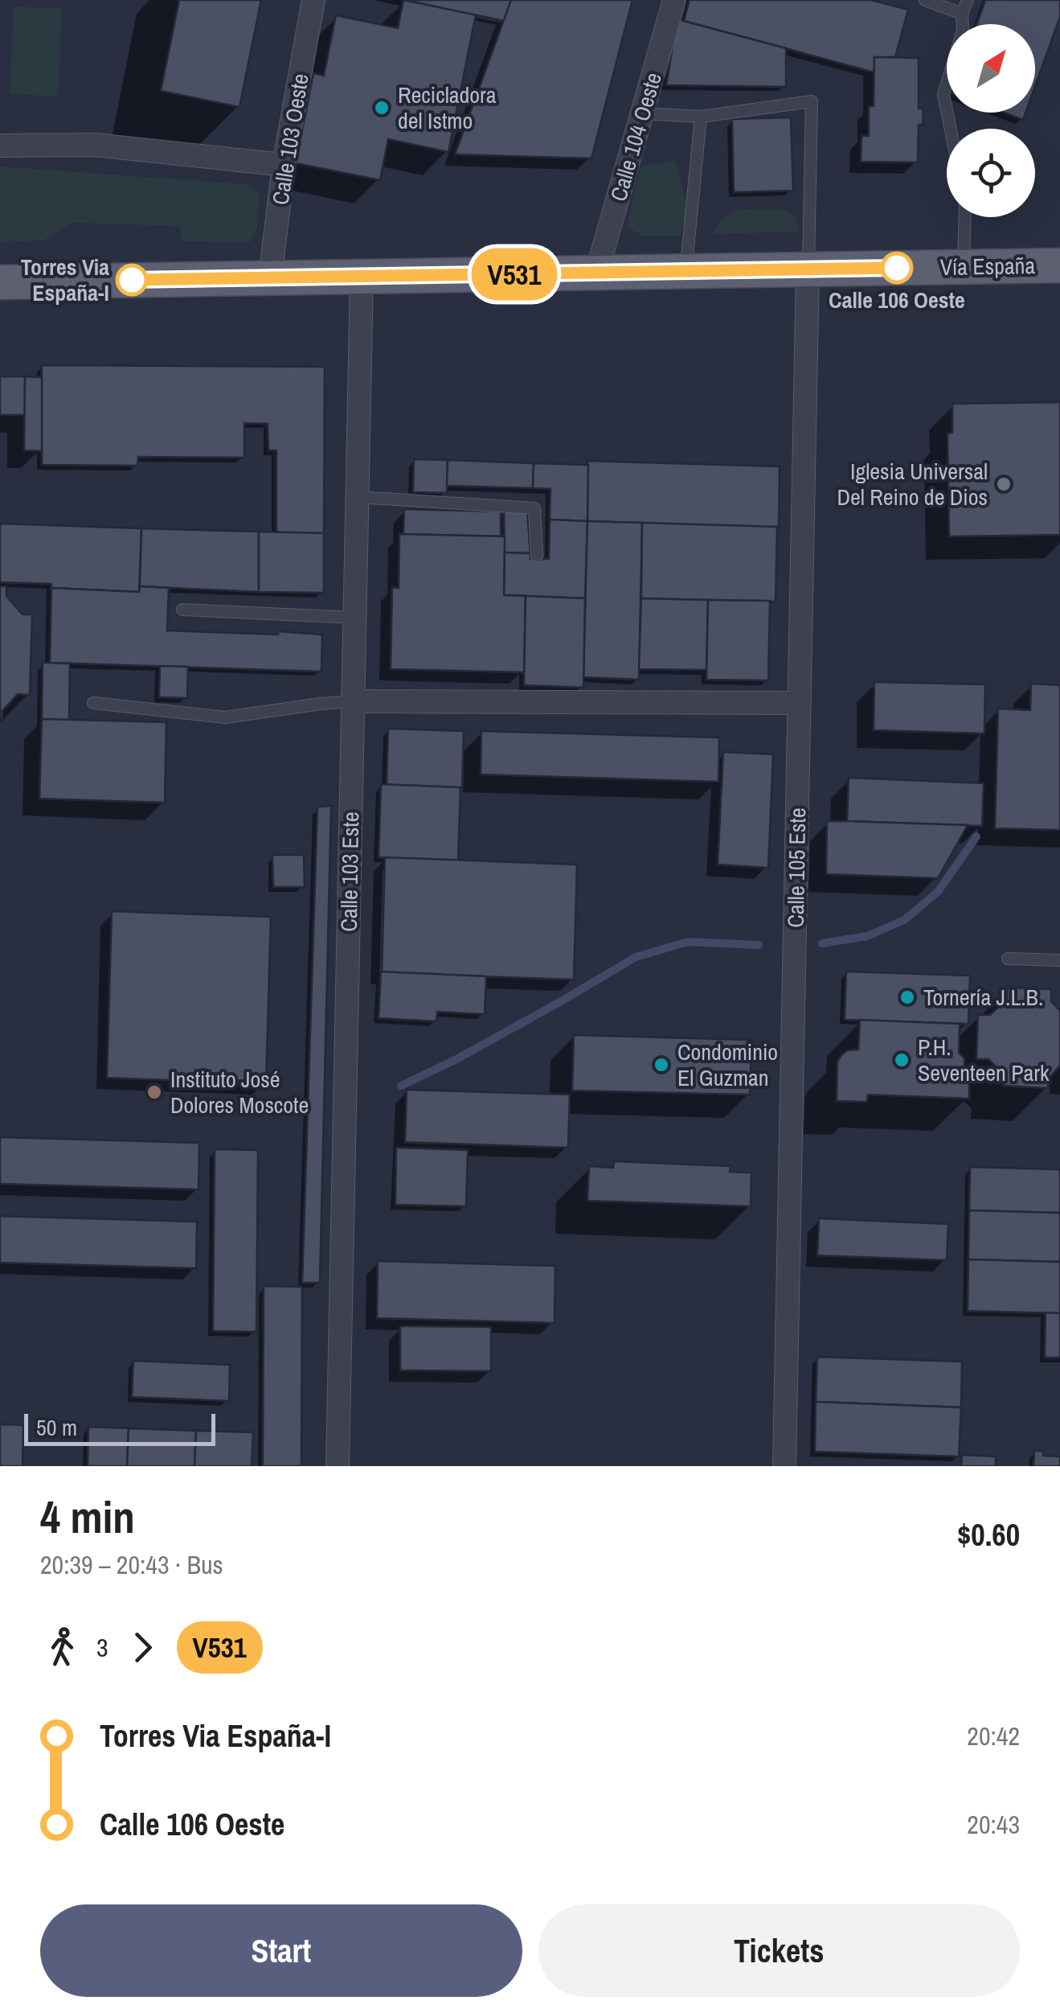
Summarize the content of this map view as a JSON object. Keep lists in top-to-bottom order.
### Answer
{
  "streets": {
    "main road": ["Vía España"],
    "street": [
      "Calle 104 Oeste",
      "Calle 103 Oeste",
      "Calle 105 Este",
      "Calle 103 Este"
    ]
  },
  "crossings": [
    ["Calle 104 Oeste", "Vía España"],
    ["Calle 103 Oeste", "Vía España"],
    ["Vía España", "Calle 105 Este"],
    ["Vía España", "Calle 103 Este"]
  ],
  "places": [
    "Recicladora del Istmo",
    "Calle 106 Oeste",
    "Torres Via España-I",
    "Iglesia Universal Del Reino de Dios",
    "Tornería J.L.B.",
    "P.H. Seventeen Park",
    "Condominio El Guzman",
    "Instituto José Dolores Moscote"
  ],
  "lines": ["bus line V531"],
  "scale_bar": "50 m",
  "north": "top right",
  "page": {
    "on_map": "V531",
    "scale": "50 m",
    "heading": ["4 min", "20:39 – 20:43 · Bus", "$0.60"],
    "legs": ["3", "V531"],
    "list": [
      {
        "name": "Torres Via España-I",
        "value": "20:42"
      },
      {
        "name": "Calle 106 Oeste",
        "value": "20:43"
      }
    ],
    "buttons": ["Start", "Tickets"]
  }
}
